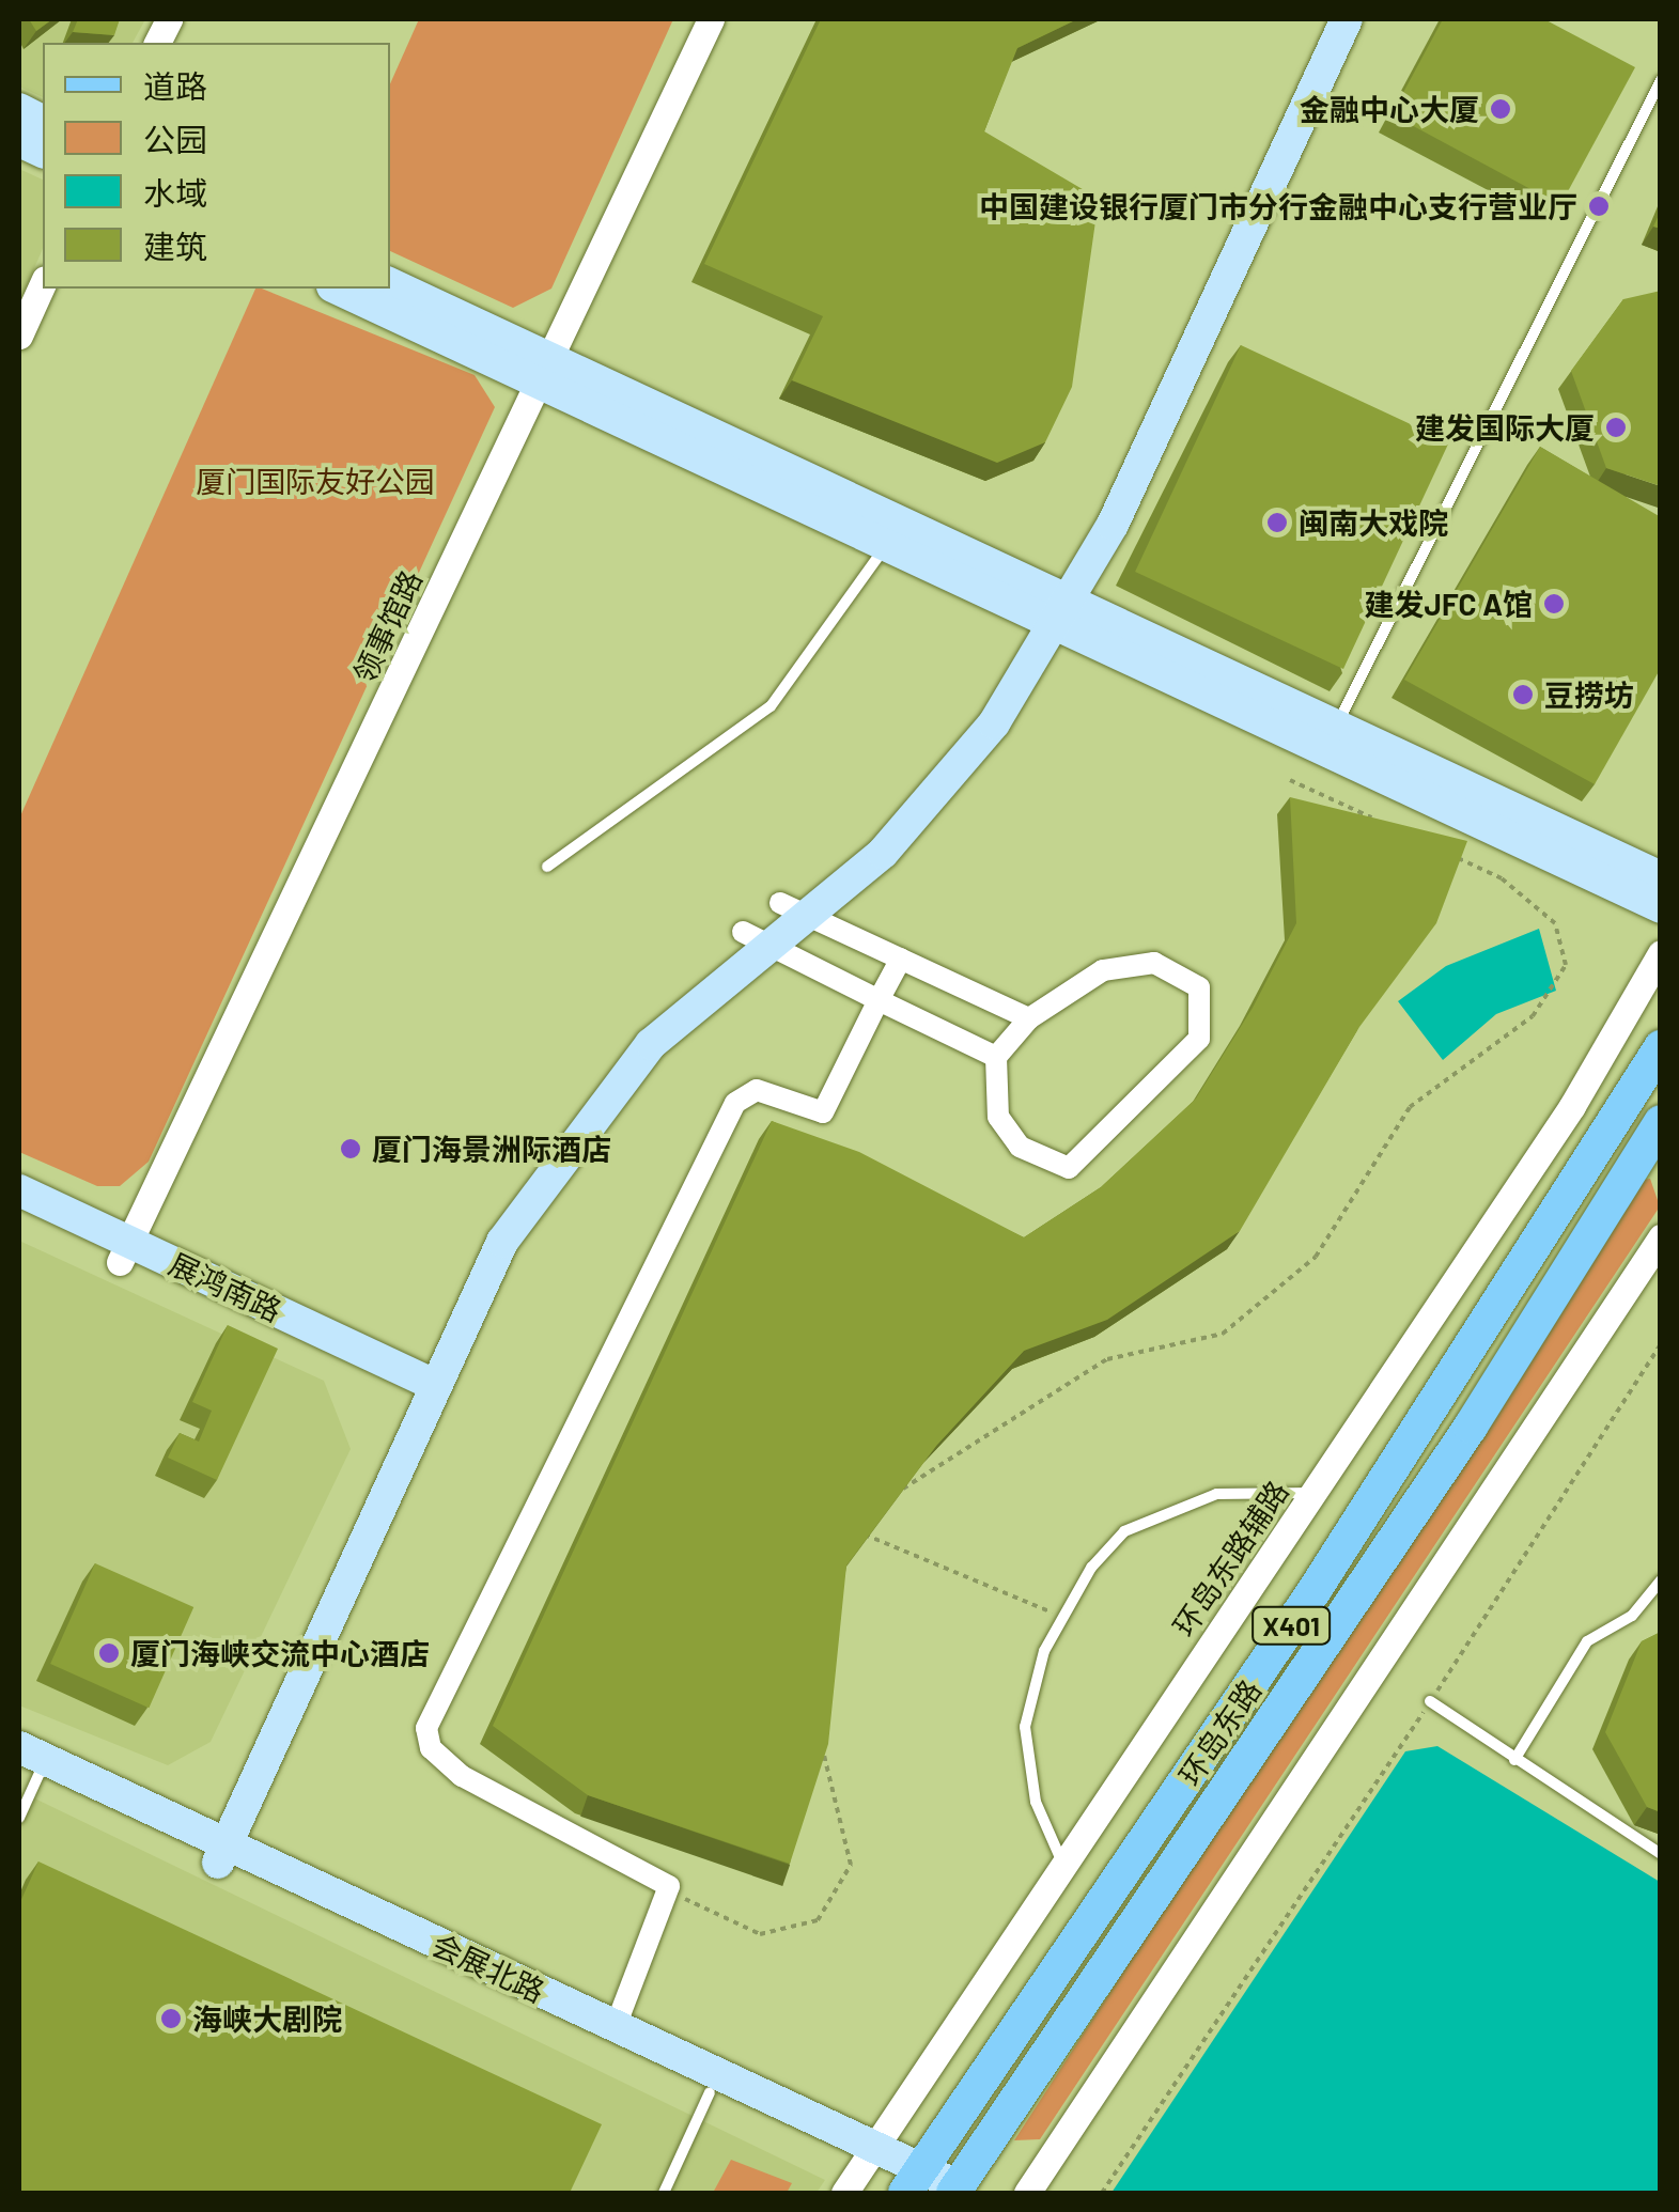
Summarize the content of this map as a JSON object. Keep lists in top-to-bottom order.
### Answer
{
  "streets": {
    "main road": [
      "展鸿南路",
      "X401",
      "环岛东路",
      "会展北路"
    ],
    "street": ["领事馆路", "环岛东路辅路"]
  },
  "crossings": [
    ["领事馆路", "展鸿南路"],
    ["环岛东路辅路", "会展北路"],
    ["环岛东路", "会展北路"]
  ],
  "parks": ["厦门国际友好公园"],
  "places": [
    "金融中心大厦",
    "中国建设银行厦门市分行金融中心支行营业厅",
    "建发国际大厦",
    "闽南大戏院",
    "建发JFC A馆",
    "豆捞坊",
    "厦门海景洲际酒店",
    "厦门海峡交流中心酒店",
    "海峡大剧院"
  ],
  "legend": [
    "道路",
    "公园",
    "水域",
    "建筑"
  ]
}
